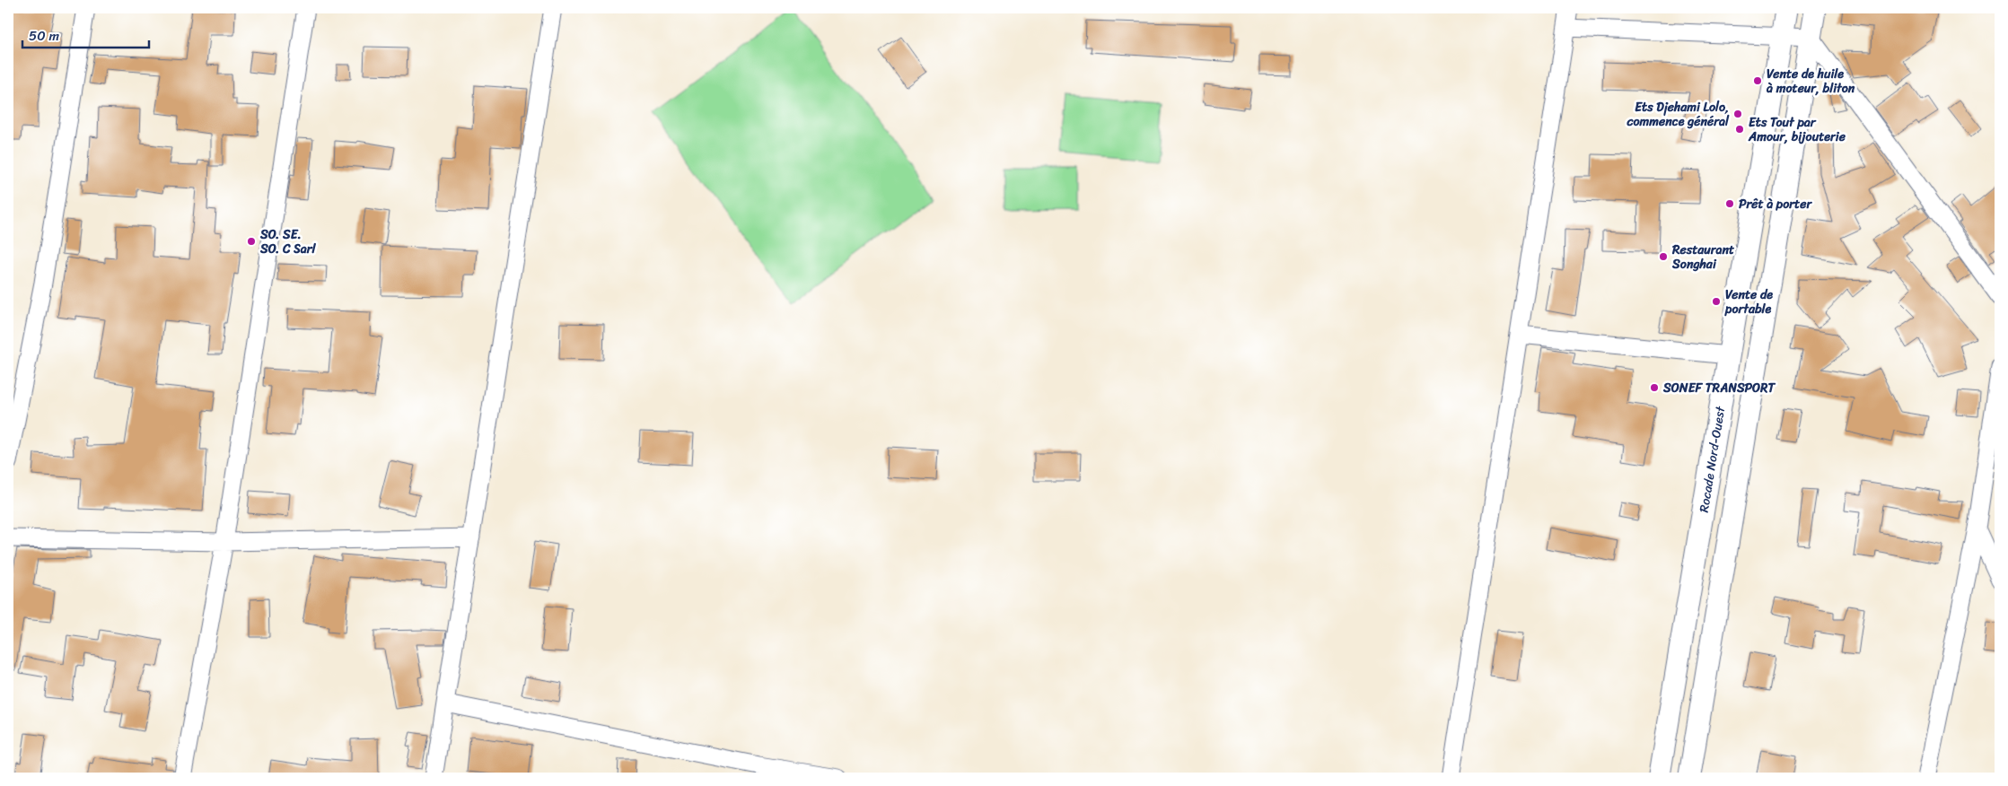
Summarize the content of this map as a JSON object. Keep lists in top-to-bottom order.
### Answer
{
  "streets": {
    "main road": ["Rocade Nord-Ouest"]
  },
  "places": [
    "Vente de huile à moteur, bliton",
    "Ets Djehami Lolo, commence général",
    "Ets Tout par Amour, bijouterie",
    "Prêt à porter",
    "SO. SE. SO. C Sarl",
    "Restaurant Songhai",
    "Vente de portable",
    "SONEF TRANSPORT"
  ],
  "scale_bar": "50 m"
}
